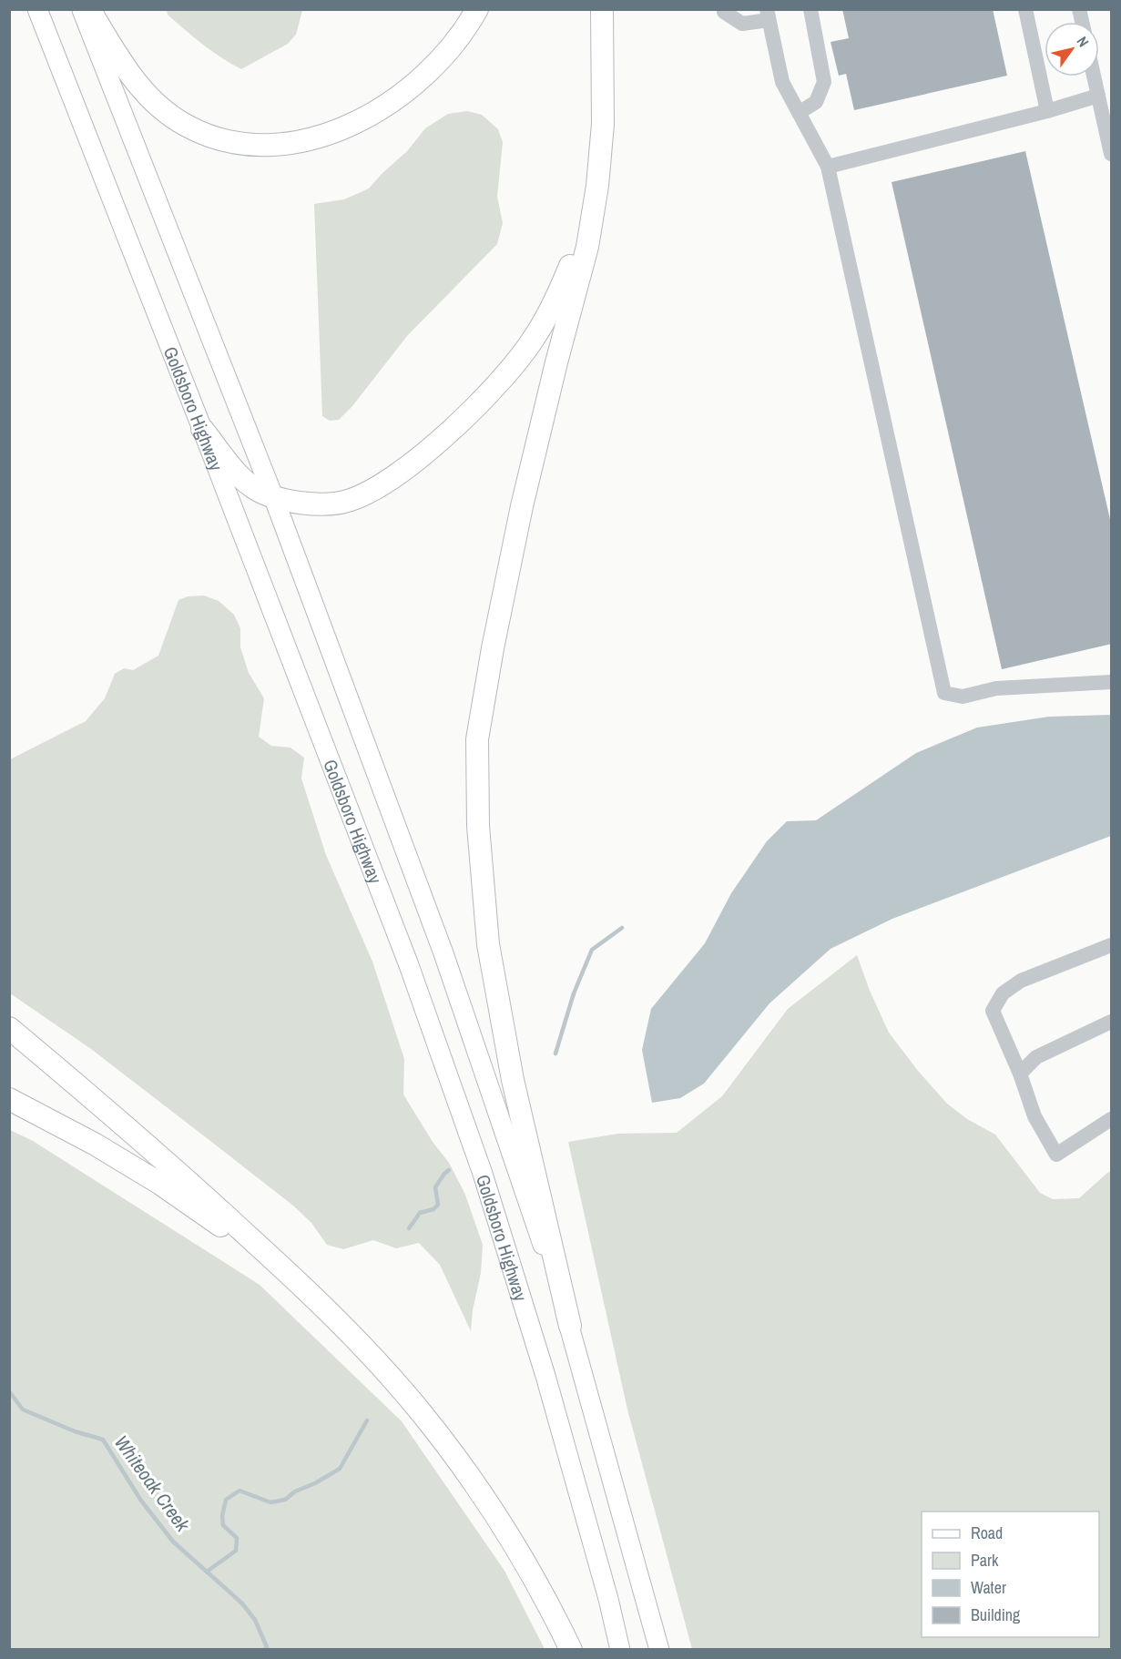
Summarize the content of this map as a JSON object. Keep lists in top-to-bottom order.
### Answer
{
  "streets": {
    "main road": ["Goldsboro Highway"]
  },
  "water": ["Whiteoak Creek"],
  "legend": [
    "Road",
    "Park",
    "Water",
    "Building"
  ],
  "north": "top right"
}
